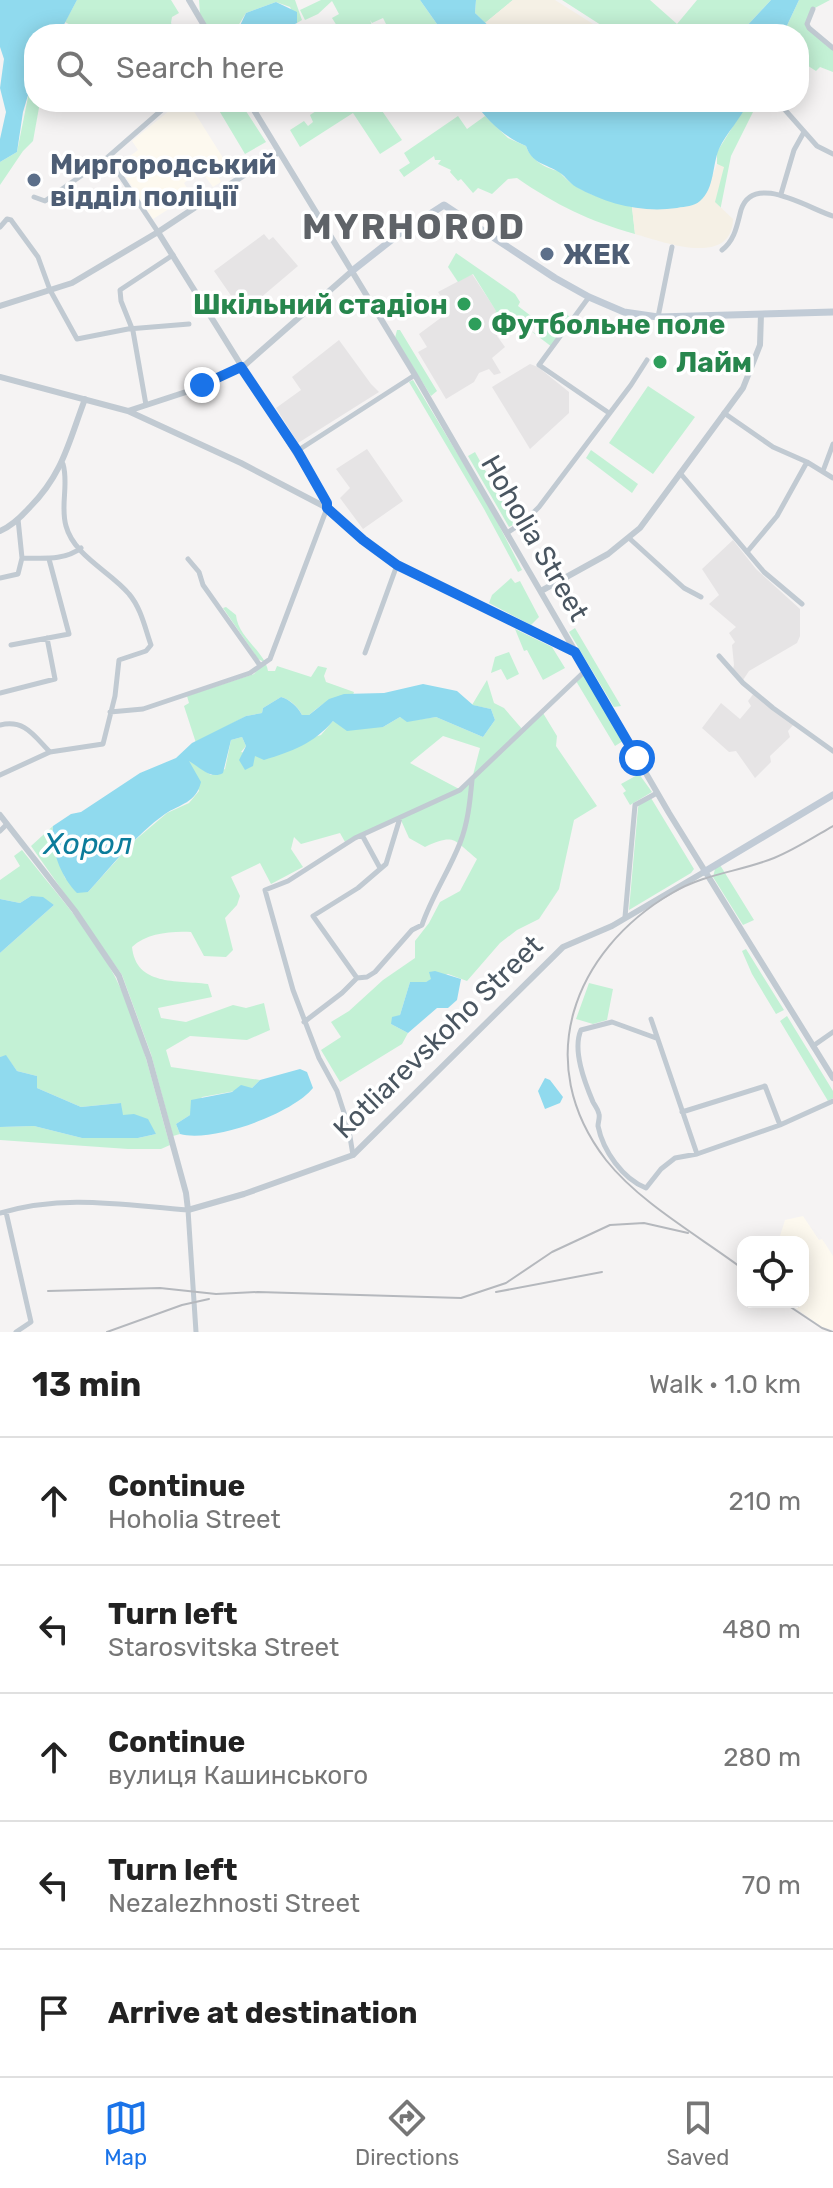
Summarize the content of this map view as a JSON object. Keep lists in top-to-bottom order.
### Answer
{
  "streets": {
    "street": ["Hoholia Street", "Kotliarevskoho Street"]
  },
  "crossings": [
    ["Hoholia Street", "Kotliarevskoho Street"]
  ],
  "districts": ["MYRHOROD"],
  "water": ["Хорол"],
  "places": [
    "Миргородський відділ поліції",
    "ЖЕК",
    "Шкільний стадіон",
    "Футбольне поле",
    "Лайм"
  ],
  "page": {
    "search": "Search here",
    "heading": ["13 min", "Walk · 1.0 km"],
    "list": [
      ["Continue", "Hoholia Street", "210 m"],
      ["Turn left", "Starosvitska Street", "480 m"],
      ["Continue", "вулиця Кашинського", "280 m"],
      ["Turn left", "Nezalezhnosti Street", "70 m"],
      "Arrive at destination"
    ],
    "nav": ["Map", "Directions", "Saved"]
  }
}
